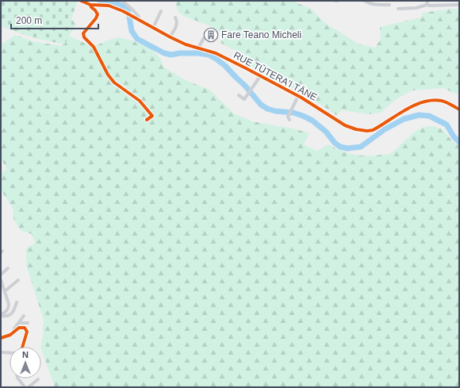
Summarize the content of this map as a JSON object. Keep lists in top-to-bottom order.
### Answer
{
  "streets": {
    "street": ["RUE TŪTERA'I TĀNE"]
  },
  "places": {
    "building": ["Fare Teano Micheli"]
  },
  "scale_bar": "200 m",
  "north": "top"
}
